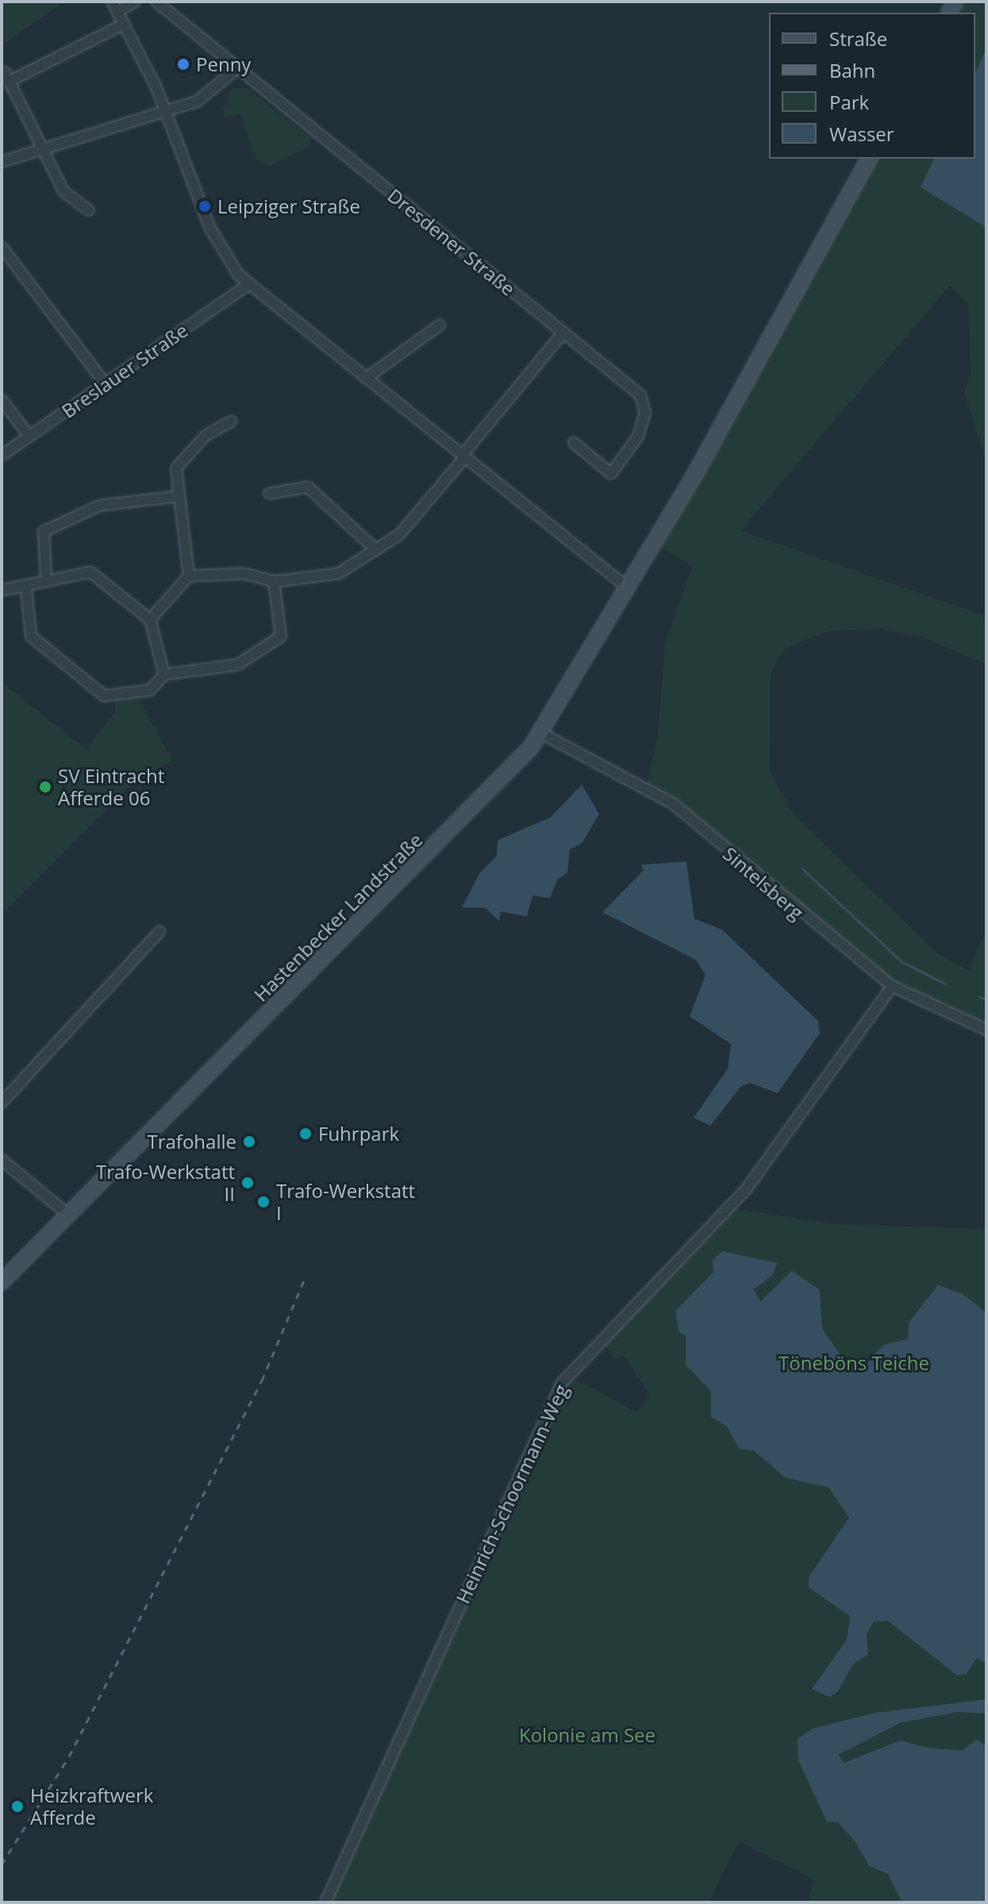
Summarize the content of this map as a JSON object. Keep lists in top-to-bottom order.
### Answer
{
  "streets": {
    "main road": ["Hastenbecker Landstraße"],
    "street": [
      "Dresdener Straße",
      "Breslauer Straße",
      "Sintelsberg",
      "Heinrich-Schoormann-Weg"
    ]
  },
  "crossings": [
    ["Sintelsberg", "Hastenbecker Landstraße"],
    ["Sintelsberg", "Heinrich-Schoormann-Weg"]
  ],
  "parks": ["Töneböns Teiche", "Kolonie am See"],
  "places": [
    "Penny",
    "Leipziger Straße",
    "SV Eintracht Afferde 06",
    "Fuhrpark",
    "Trafohalle",
    "Trafo-Werkstatt II",
    "Trafo-Werkstatt I",
    "Heizkraftwerk Afferde"
  ],
  "legend": [
    "Straße",
    "Bahn",
    "Park",
    "Wasser"
  ]
}
